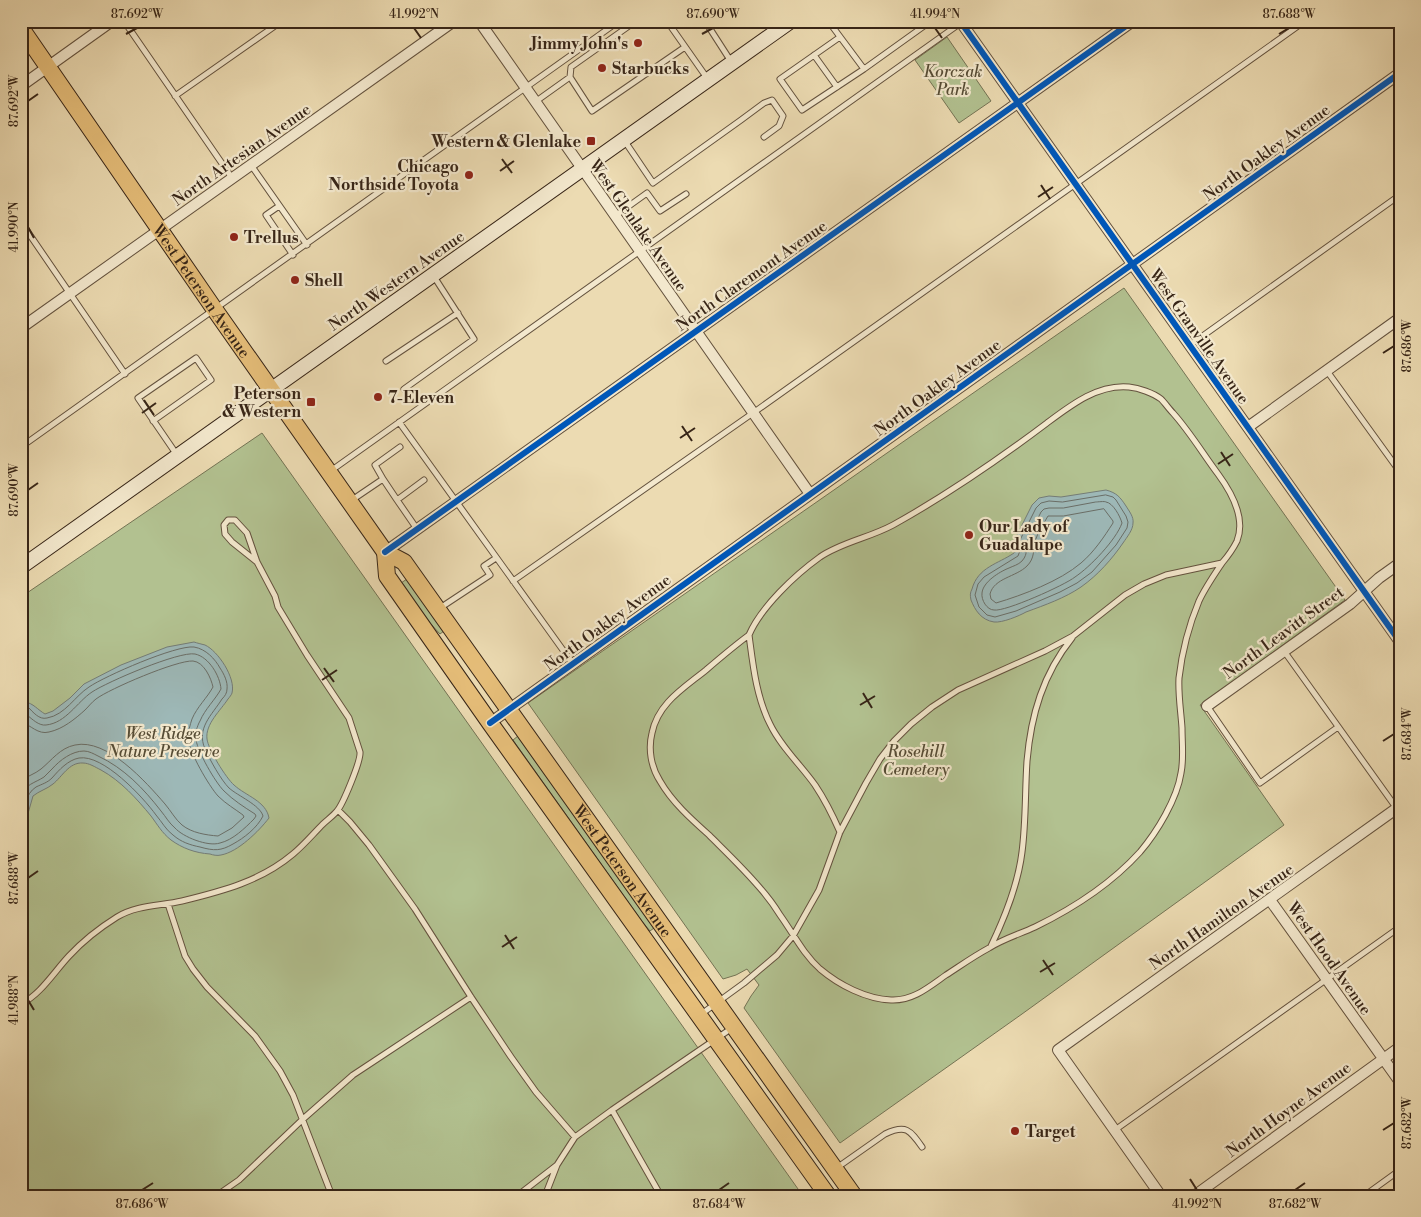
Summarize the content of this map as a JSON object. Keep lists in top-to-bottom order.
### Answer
{
  "streets": {
    "main road": ["North Western Avenue", "West Peterson Avenue"],
    "street": [
      "North Oakley Avenue",
      "North Artesian Avenue",
      "West Glenlake Avenue",
      "North Claremont Avenue",
      "West Granville Avenue",
      "North Leavitt Street",
      "North Hamilton Avenue",
      "West Hood Avenue",
      "North Hoyne Avenue"
    ]
  },
  "crossings": [
    ["North Oakley Avenue", "West Glenlake Avenue"],
    ["North Oakley Avenue", "West Peterson Avenue"],
    ["North Oakley Avenue", "West Granville Avenue"],
    ["North Artesian Avenue", "West Peterson Avenue"],
    ["West Glenlake Avenue", "North Claremont Avenue"],
    ["West Glenlake Avenue", "North Western Avenue"],
    ["North Claremont Avenue", "West Peterson Avenue"],
    ["North Claremont Avenue", "West Granville Avenue"],
    ["North Western Avenue", "West Peterson Avenue"],
    ["West Granville Avenue", "North Leavitt Street"],
    ["North Hamilton Avenue", "West Hood Avenue"],
    ["West Hood Avenue", "North Hoyne Avenue"]
  ],
  "parks": ["Korczak Park", "West Ridge Nature Preserve", "Rosehill Cemetery"],
  "places": {
    "other": [
      "Jimmy John's",
      "Starbucks",
      "Chicago Northside Toyota",
      "Trellus",
      "Shell",
      "7-Eleven",
      "Our Lady of Guadalupe",
      "Target"
    ],
    "transit": ["Western & Glenlake", "Peterson & Western"]
  },
  "coordinates": [
    "87.692°W",
    "41.992°N",
    "87.690°W",
    "41.994°N",
    "87.688°W",
    "41.990°N",
    "87.686°W",
    "87.684°W",
    "41.988°N",
    "87.682°W"
  ]
}
